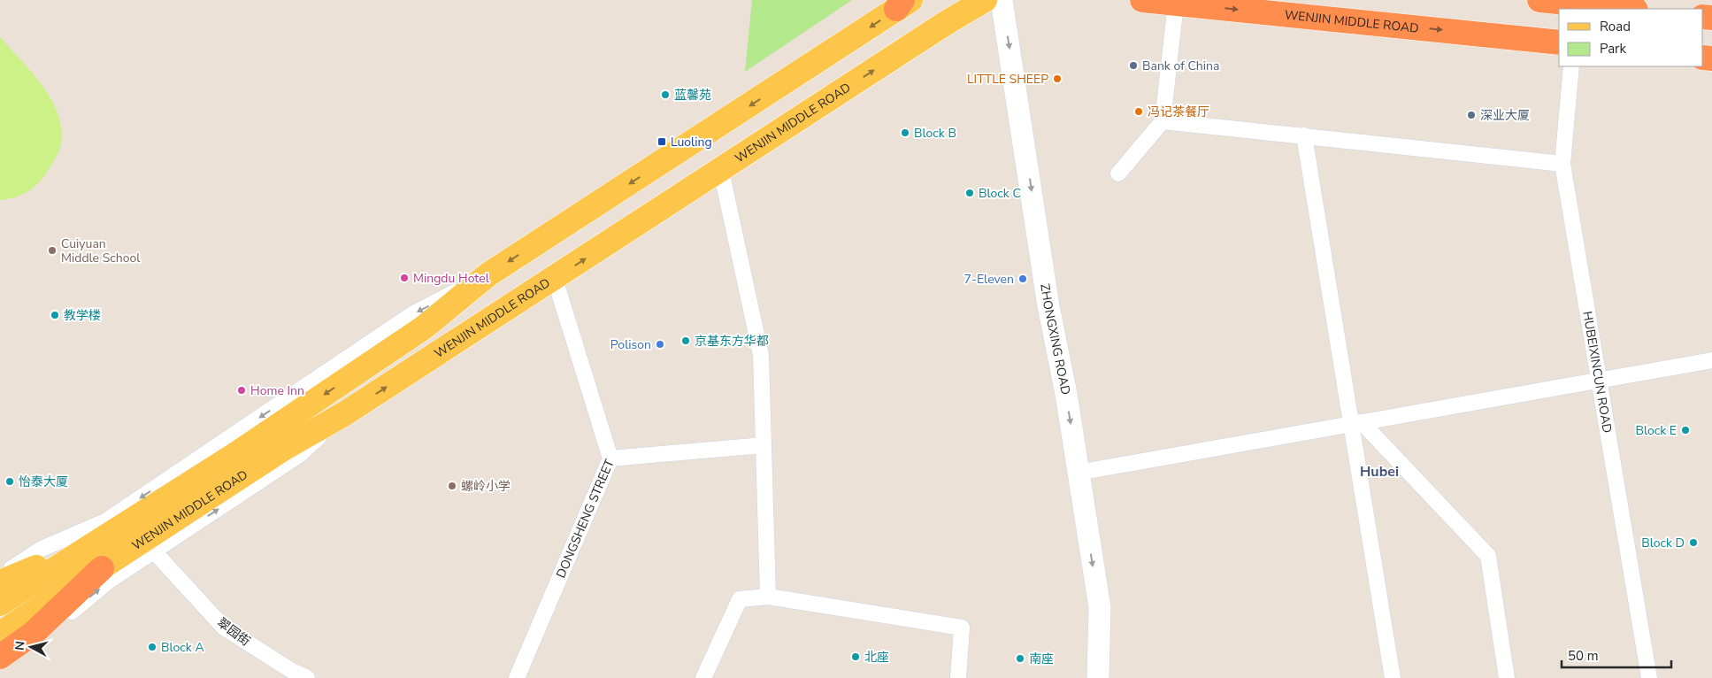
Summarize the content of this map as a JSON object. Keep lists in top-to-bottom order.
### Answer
{
  "streets": {
    "highway": ["WENJIN MIDDLE ROAD"],
    "street": [
      "ZHONGXING ROAD",
      "HUBEIXINCUN ROAD",
      "DONGSHENG STREET",
      "翠园街"
    ]
  },
  "crossings": [
    ["WENJIN MIDDLE ROAD", "DONGSHENG STREET"]
  ],
  "one_way": ["ZHONGXING ROAD"],
  "districts": ["Hubei"],
  "places": {
    "other": [
      "Bank of China",
      "LITTLE SHEEP",
      "蓝馨苑",
      "冯记茶餐厅",
      "深业大厦",
      "Block B",
      "Block C",
      "Cuiyuan Middle School",
      "Mingdu Hotel",
      "7-Eleven",
      "教学楼",
      "京基东方华都",
      "Polison",
      "Home Inn",
      "Block E",
      "怡泰大厦",
      "螺岭小学",
      "Block D",
      "Block A",
      "北座",
      "南座"
    ],
    "transit": ["Luoling"]
  },
  "legend": ["Road", "Park"],
  "scale_bar": "50 m",
  "north": "left"
}
